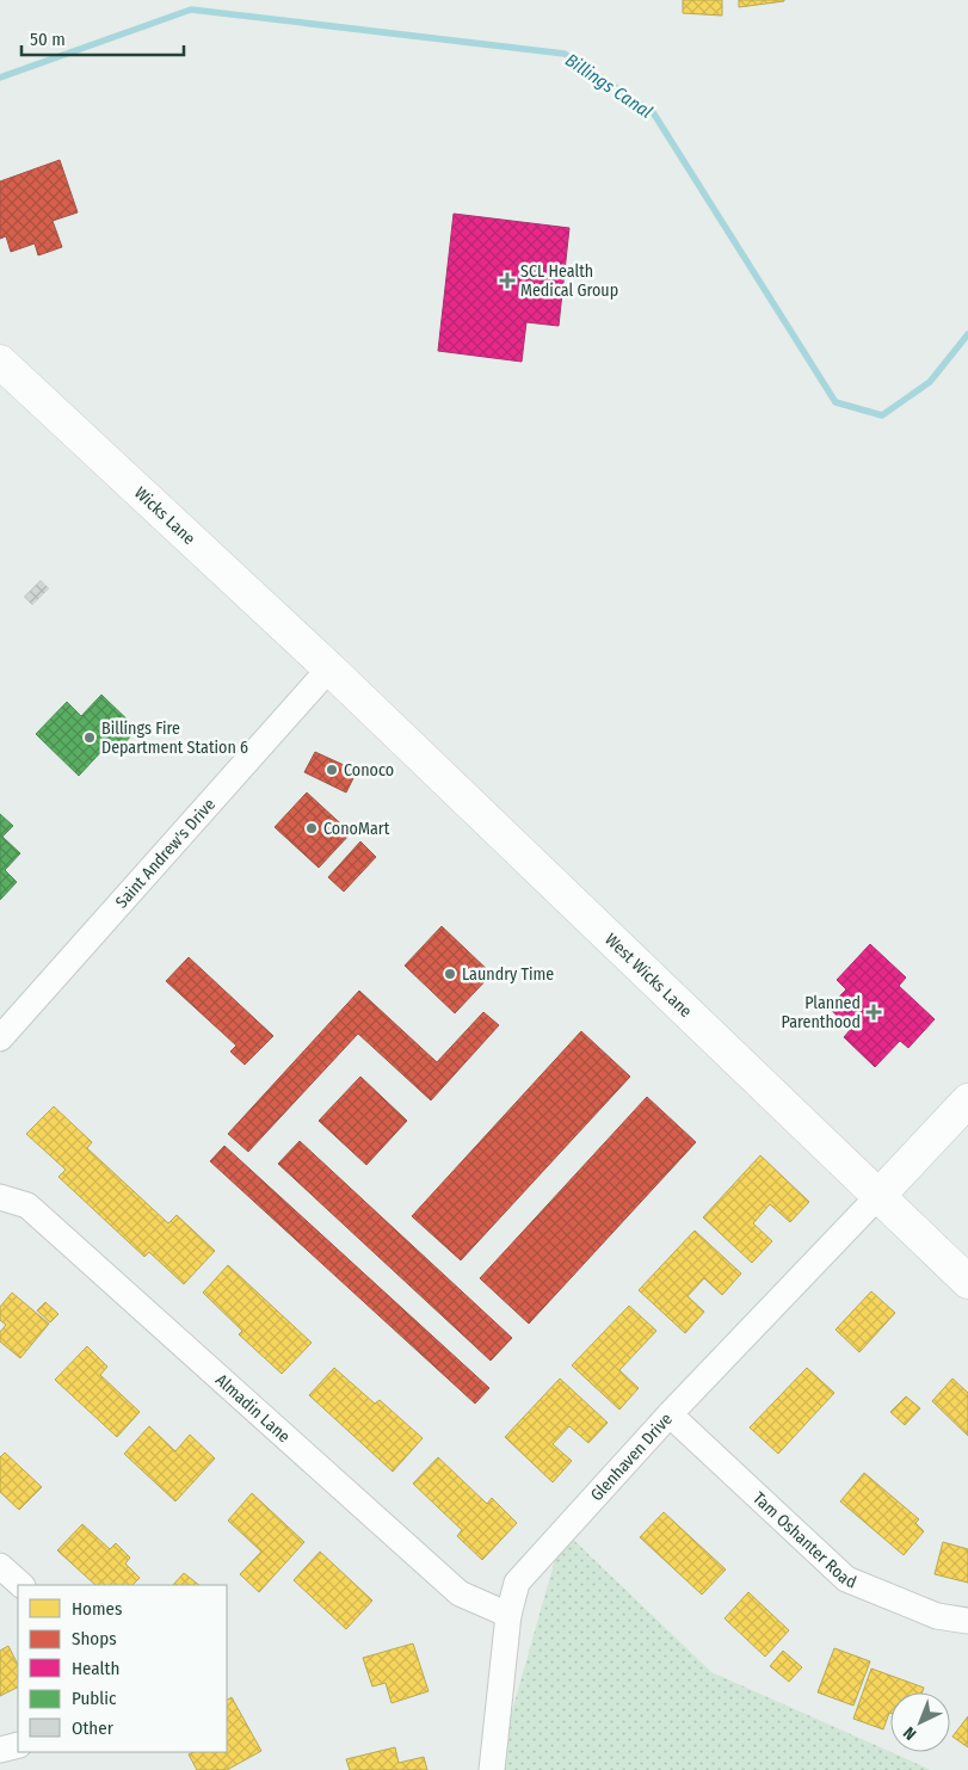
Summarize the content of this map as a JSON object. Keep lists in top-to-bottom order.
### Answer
{
  "streets": {
    "main road": ["Wicks Lane", "West Wicks Lane"],
    "street": [
      "Saint Andrew's Drive",
      "Almadin Lane",
      "Glenhaven Drive",
      "Tam Oshanter Road"
    ]
  },
  "crossings": [
    ["Wicks Lane", "Saint Andrew's Drive"],
    ["Wicks Lane", "West Wicks Lane"],
    ["Saint Andrew's Drive", "West Wicks Lane"],
    ["West Wicks Lane", "Glenhaven Drive"],
    ["Almadin Lane", "Glenhaven Drive"],
    ["Glenhaven Drive", "Tam Oshanter Road"]
  ],
  "water": ["Billings Canal"],
  "places": {
    "health": ["SCL Health Medical Group", "Planned Parenthood"],
    "other": [
      "Billings Fire Department Station 6",
      "Conoco",
      "ConoMart",
      "Laundry Time"
    ]
  },
  "legend": [
    "Homes",
    "Shops",
    "Health",
    "Public",
    "Other"
  ],
  "scale_bar": "50 m",
  "north": "bottom left"
}
